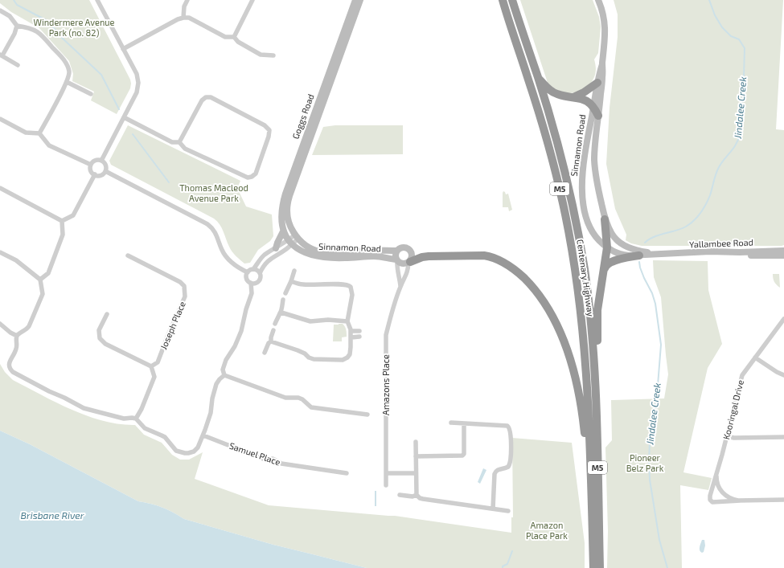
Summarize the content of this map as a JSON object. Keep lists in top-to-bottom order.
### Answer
{
  "streets": {
    "highway": ["M5", "Centenary Highway"],
    "main road": ["Goggs Road", "Sinnamon Road", "Yallambee Road"],
    "street": [
      "Joseph Place",
      "Amazons Place",
      "Kooringal Drive",
      "Samuel Place"
    ]
  },
  "crossings": [
    ["Goggs Road", "Sinnamon Road"],
    ["Sinnamon Road", "Yallambee Road"],
    ["Sinnamon Road", "Amazons Place"]
  ],
  "water": ["Jindalee Creek", "Brisbane River"],
  "parks": [
    "Windermere Avenue Park (no. 82)",
    "Thomas Macleod Avenue Park",
    "Pioneer Belz Park",
    "Amazon Place Park"
  ]
}
